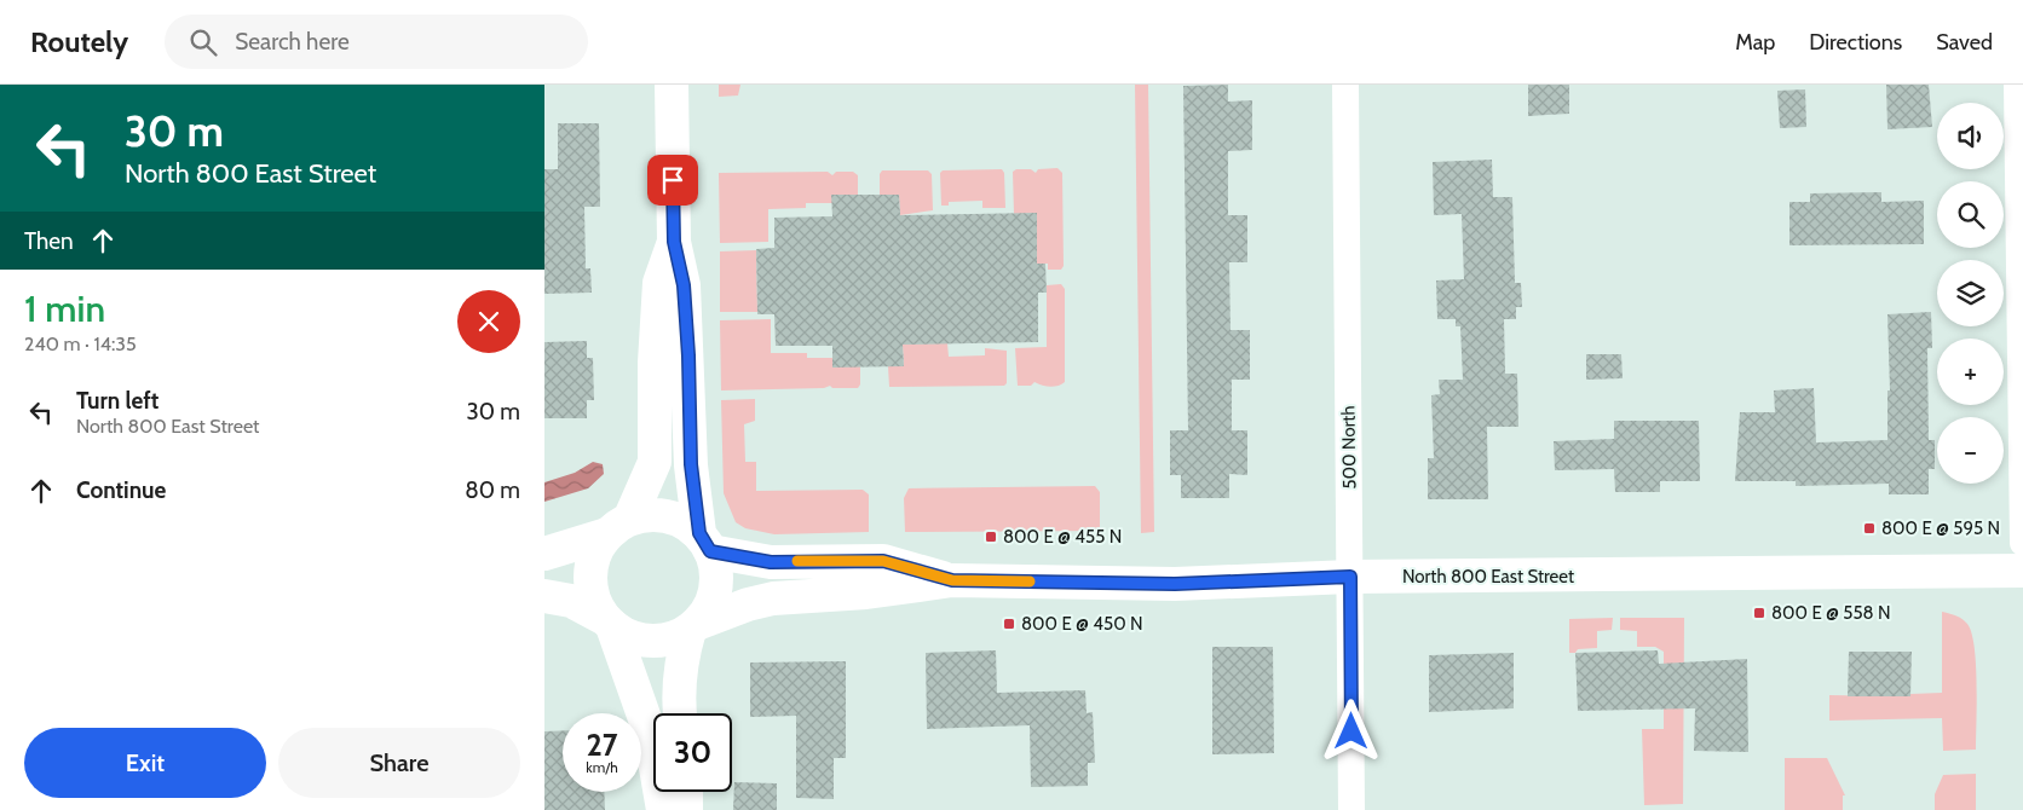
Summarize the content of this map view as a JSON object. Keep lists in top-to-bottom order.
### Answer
{
  "streets": {
    "street": ["500 North", "North 800 East Street"]
  },
  "crossings": [
    ["500 North", "North 800 East Street"]
  ],
  "places": {
    "transit": [
      "800 E @ 595 N",
      "800 E @ 455 N",
      "800 E @ 558 N",
      "800 E @ 450 N"
    ]
  },
  "page": {
    "header": "Routely",
    "search": "Search here",
    "nav": ["Map", "Directions", "Saved"],
    "turn": ["30 m", "North 800 East Street"],
    "map_buttons": ["+", "−"],
    "then": "Then",
    "heading": ["1 min", "240 m · 14:35"],
    "list": [
      {
        "name": "Turn left",
        "note": "North 800 East Street",
        "value": "30 m"
      },
      {
        "name": "Continue",
        "value": "80 m"
      }
    ],
    "speed": "27 km/h",
    "limit": "30",
    "buttons": ["Exit", "Share"]
  }
}
